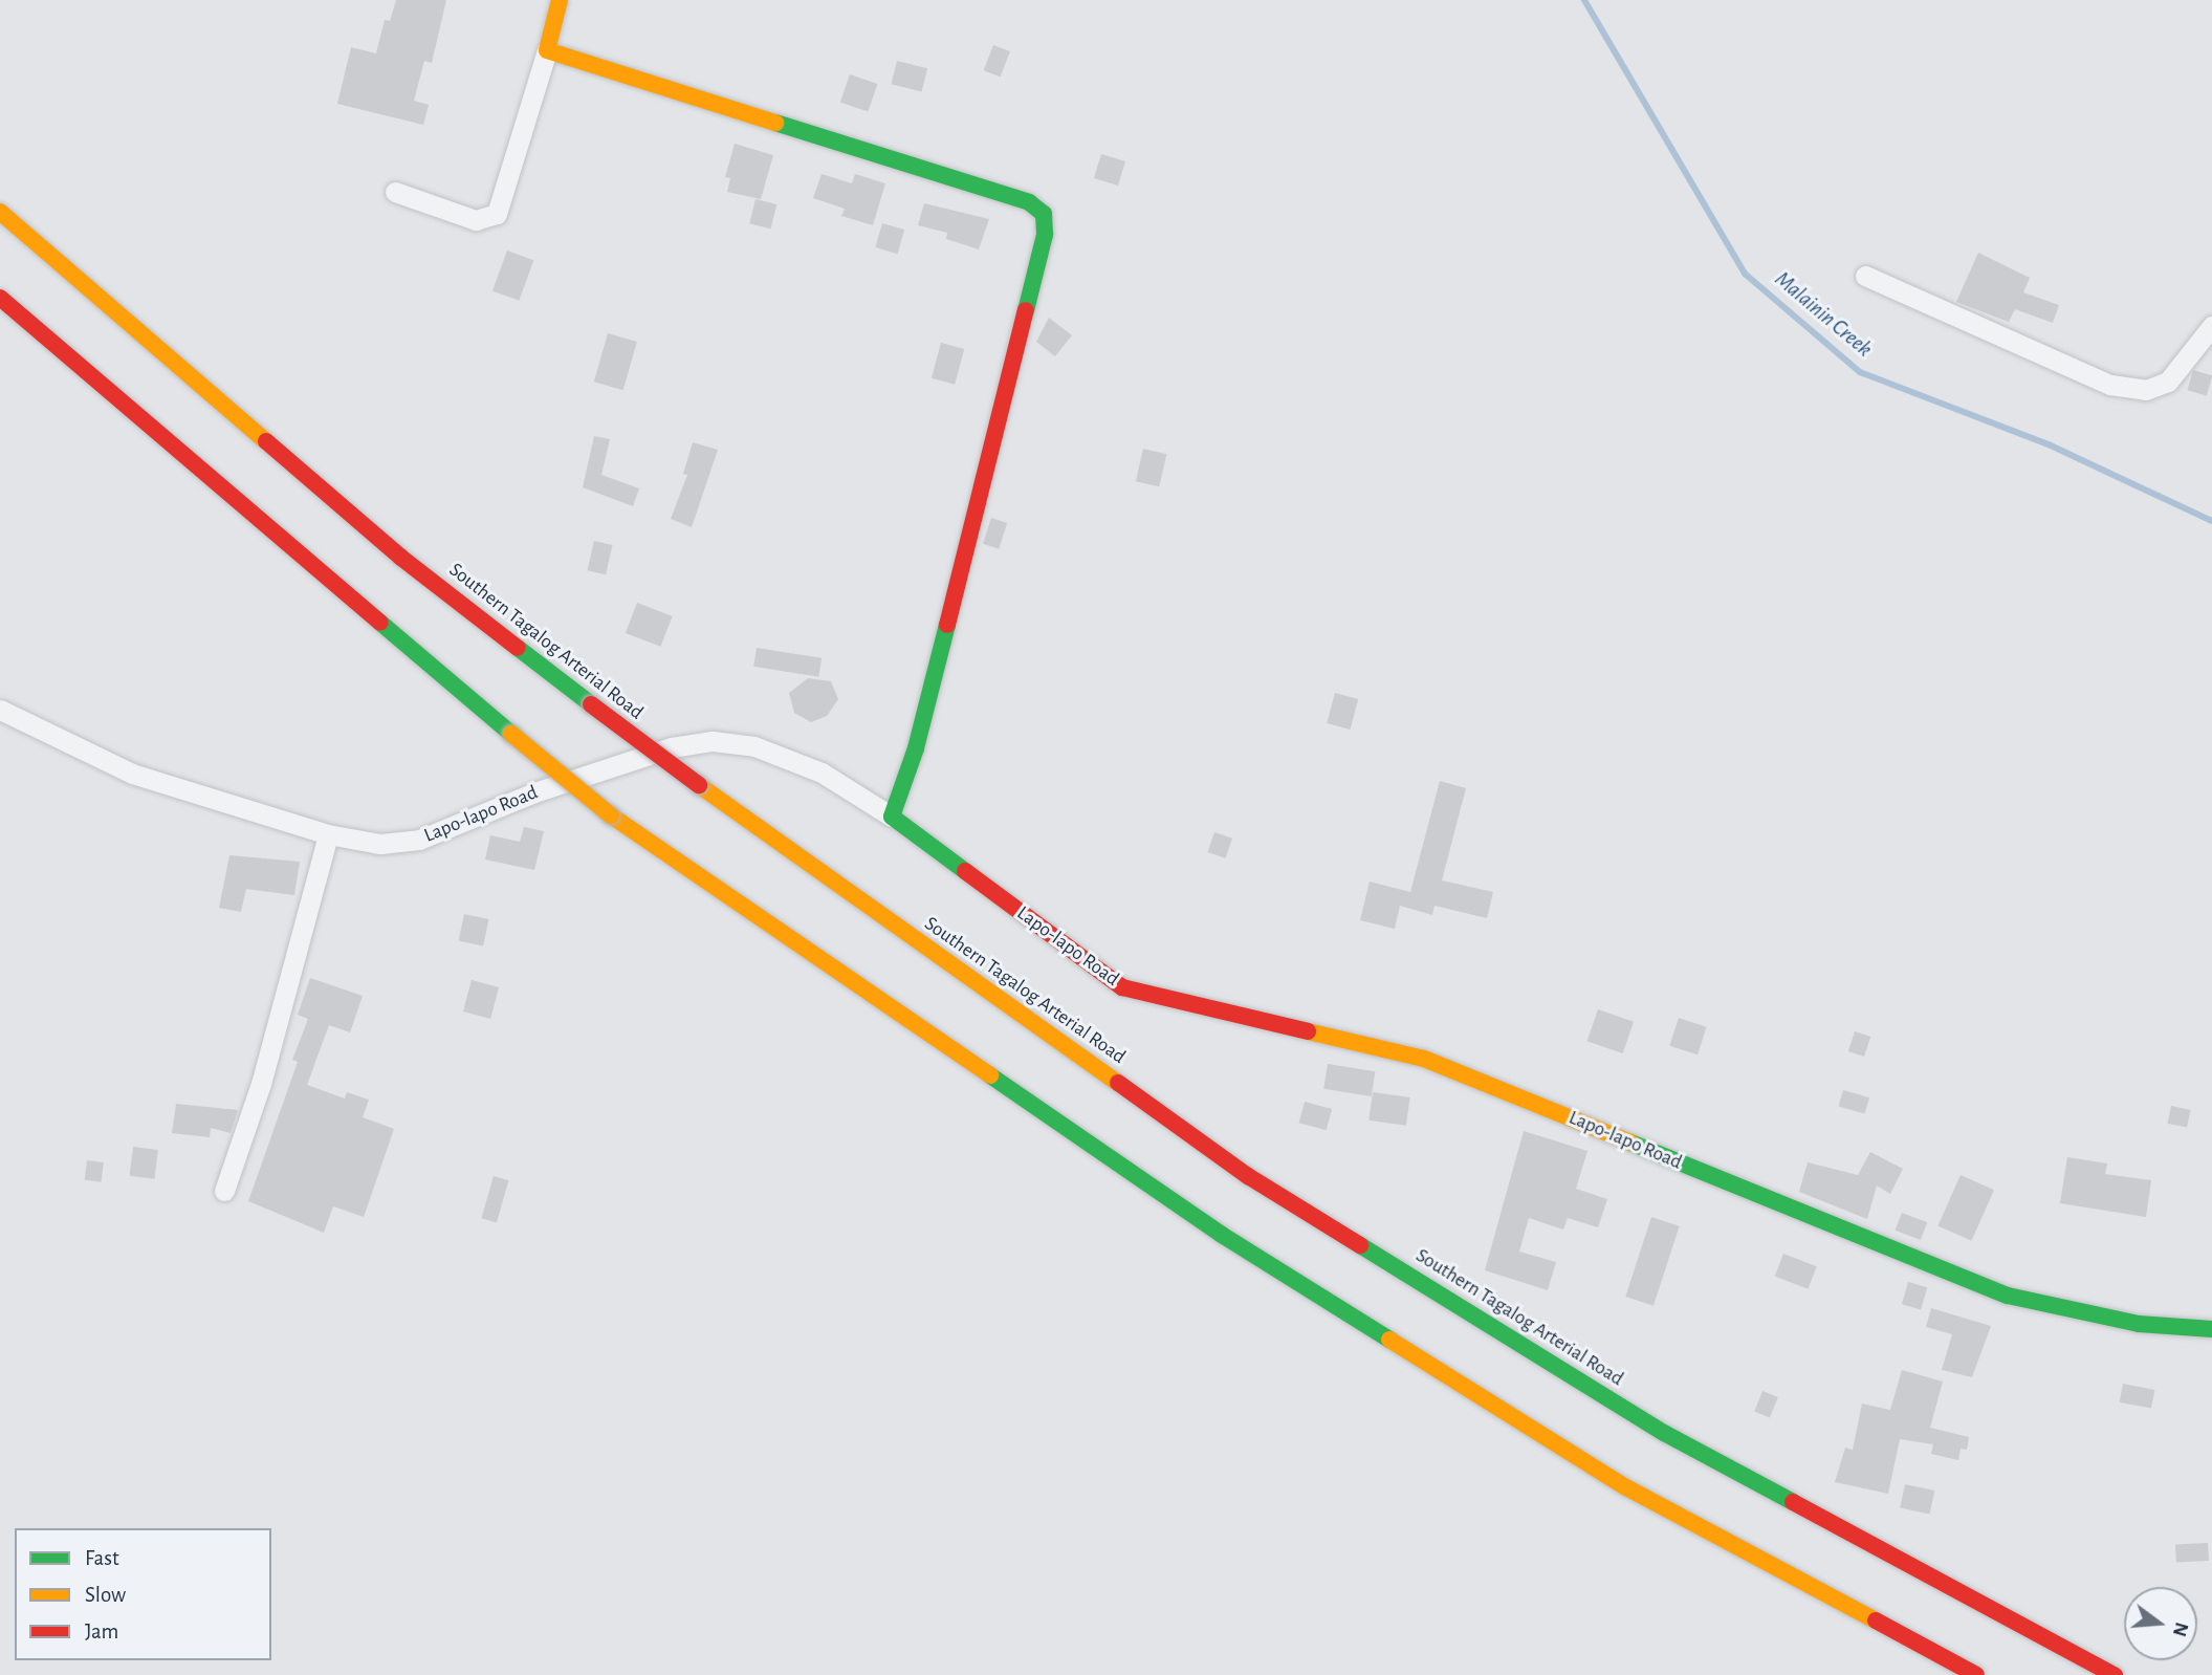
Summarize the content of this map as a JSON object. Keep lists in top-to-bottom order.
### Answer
{
  "streets": {
    "main road": ["Southern Tagalog Arterial Road", "Lapo-lapo Road"]
  },
  "water": ["Malainin Creek"],
  "legend": ["Fast", "Slow", "Jam"],
  "north": "right"
}
